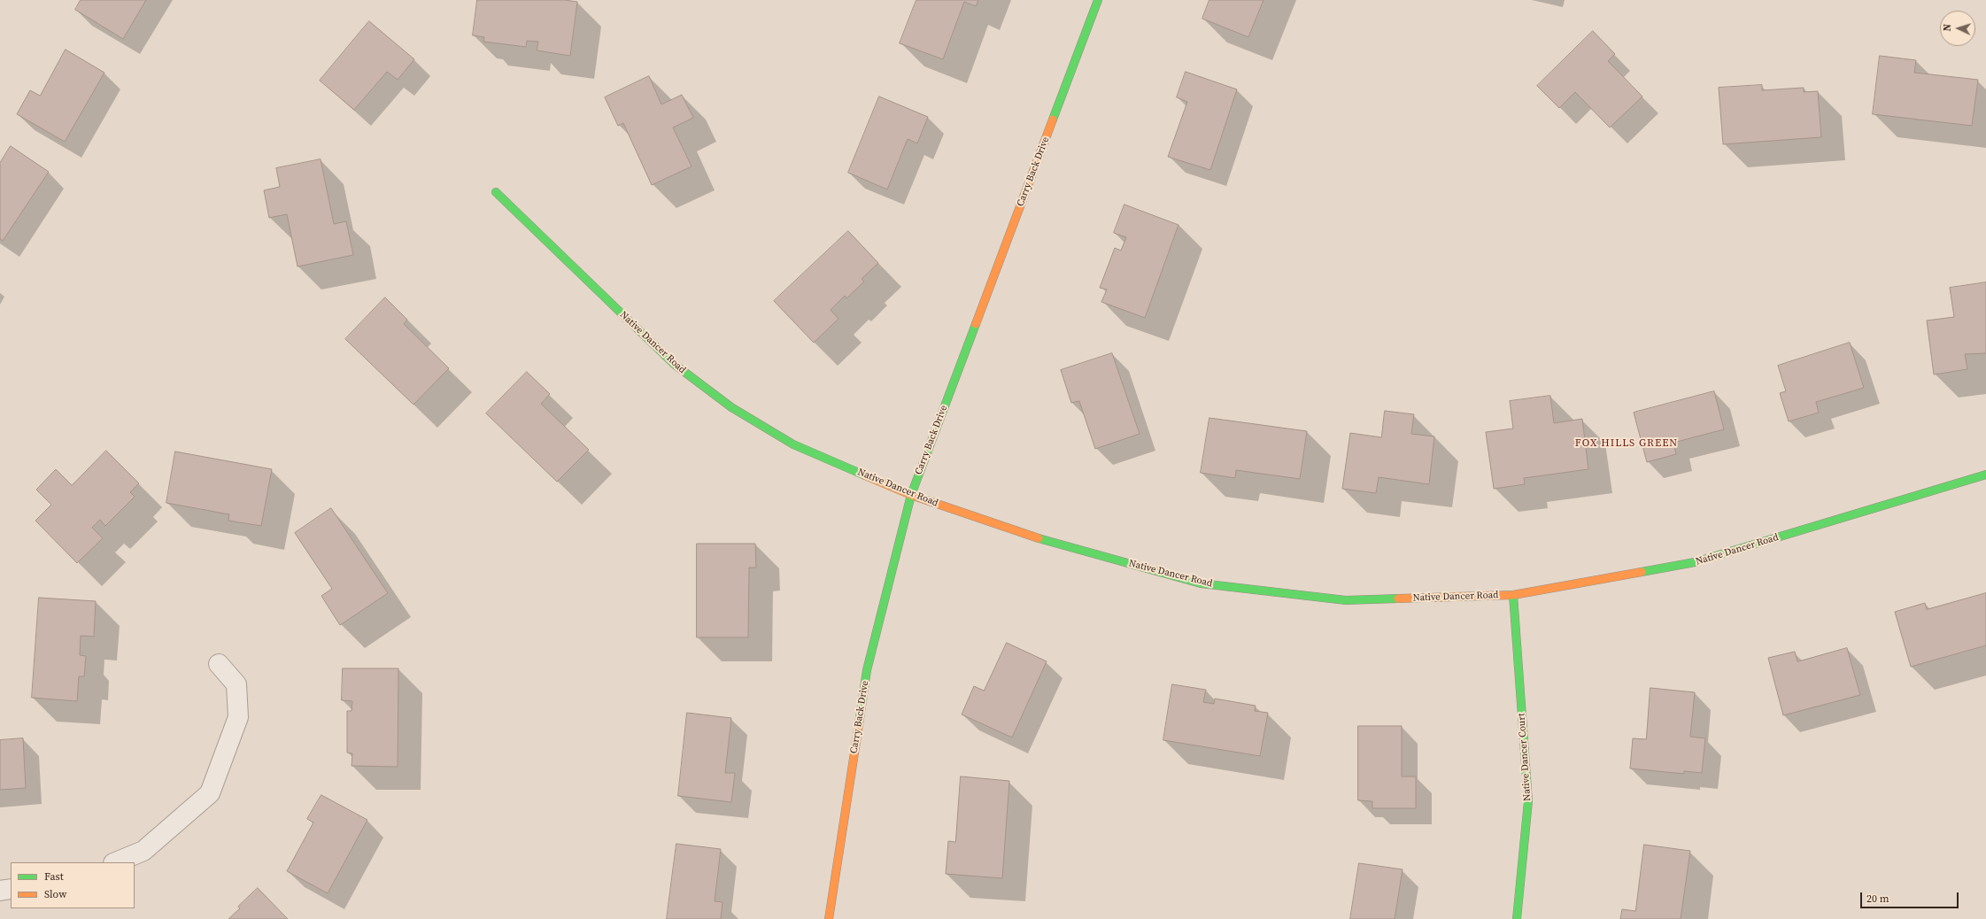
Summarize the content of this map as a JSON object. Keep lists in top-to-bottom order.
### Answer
{
  "streets": {
    "street": ["Carry Back Drive", "Native Dancer Road", "Native Dancer Court"]
  },
  "crossings": [
    ["Carry Back Drive", "Native Dancer Road"],
    ["Native Dancer Road", "Native Dancer Court"]
  ],
  "districts": ["FOX HILLS GREEN"],
  "legend": ["Fast", "Slow"],
  "scale_bar": "20 m",
  "north": "left"
}
